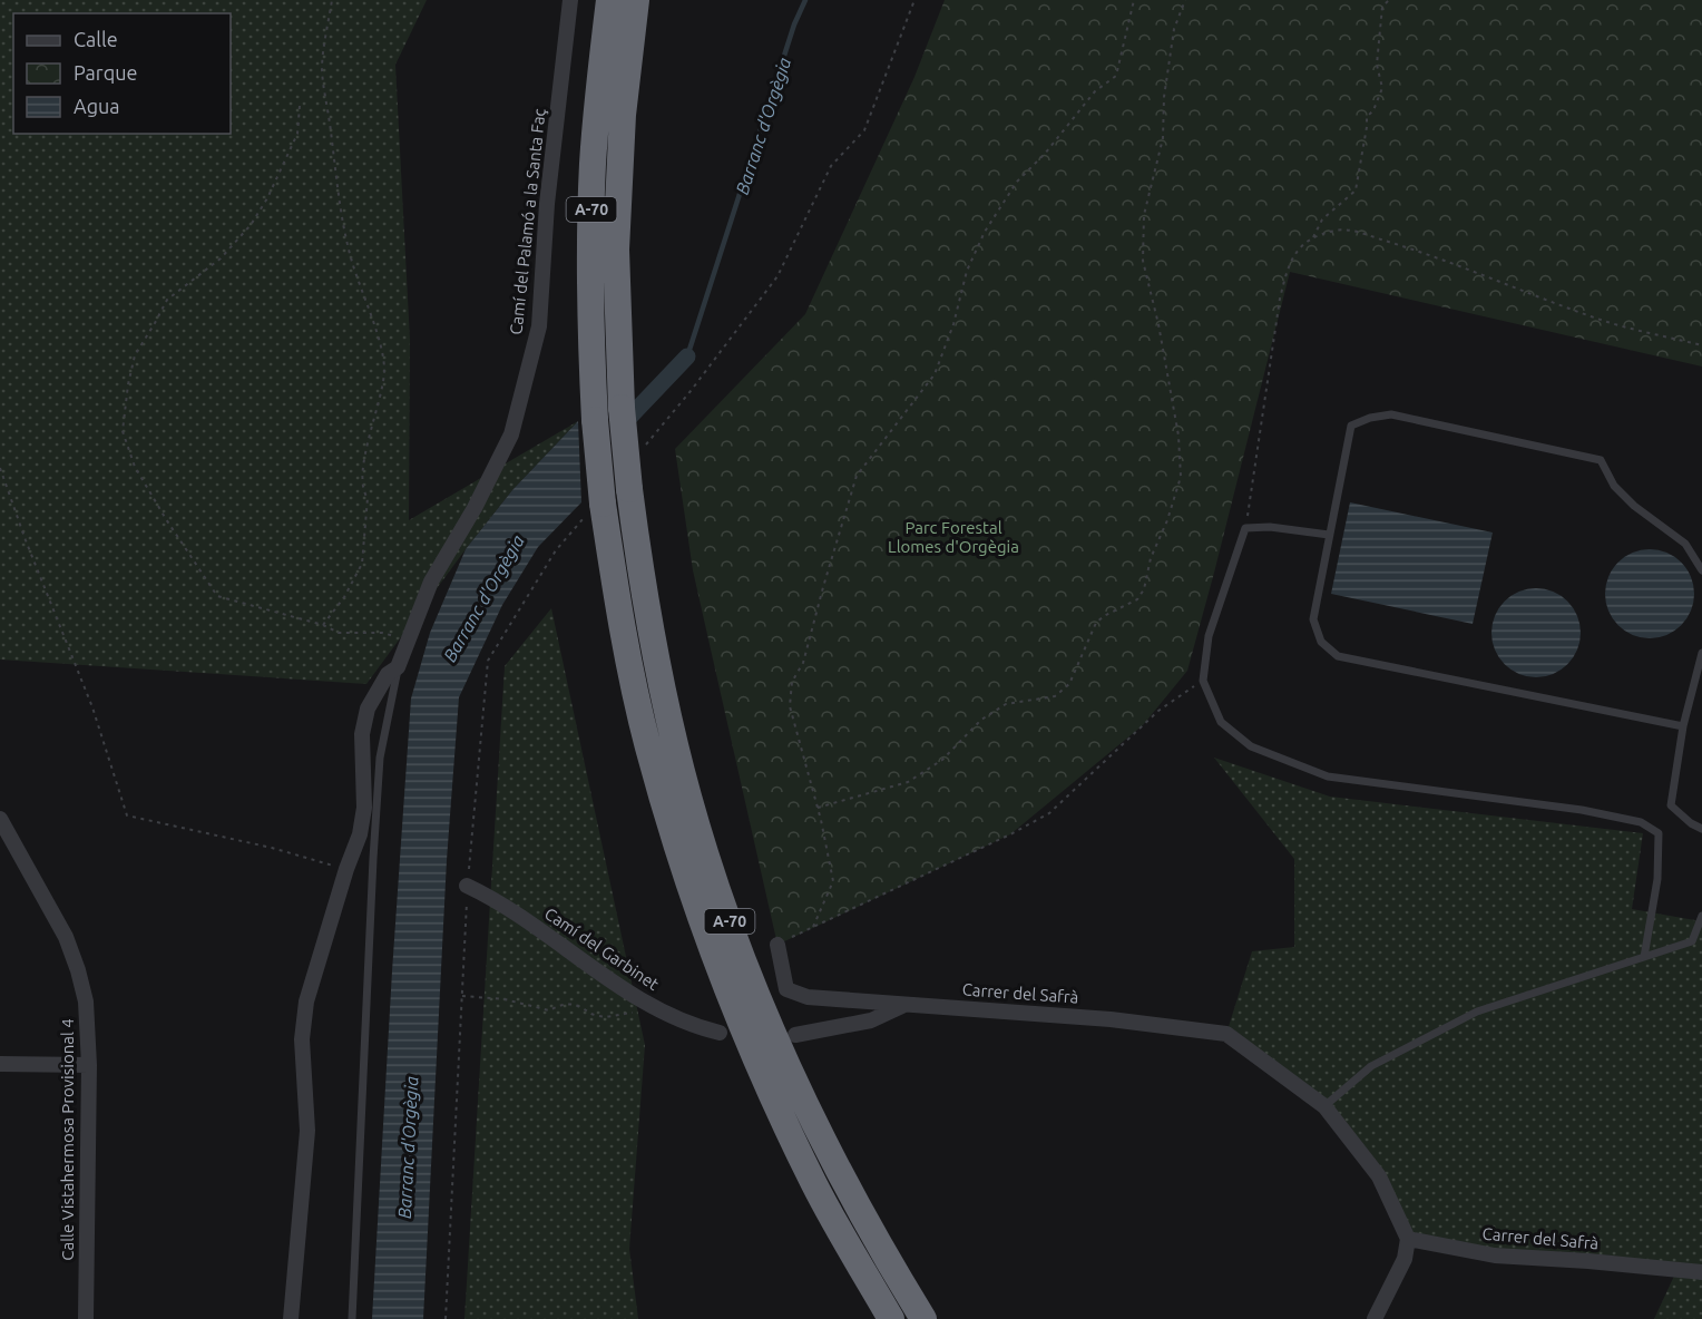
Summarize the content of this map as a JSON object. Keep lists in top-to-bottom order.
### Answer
{
  "streets": {
    "highway": ["A-70"],
    "street": [
      "Camí del Palamó a la Santa Faç",
      "Camí del Garbinet",
      "Carrer del Safrà",
      "Calle Vistahermosa Provisional 4"
    ]
  },
  "water": ["Barranc d'Orgègia"],
  "parks": ["Parc Forestal Llomes d'Orgègia"],
  "legend": ["Calle", "Parque", "Agua"]
}
